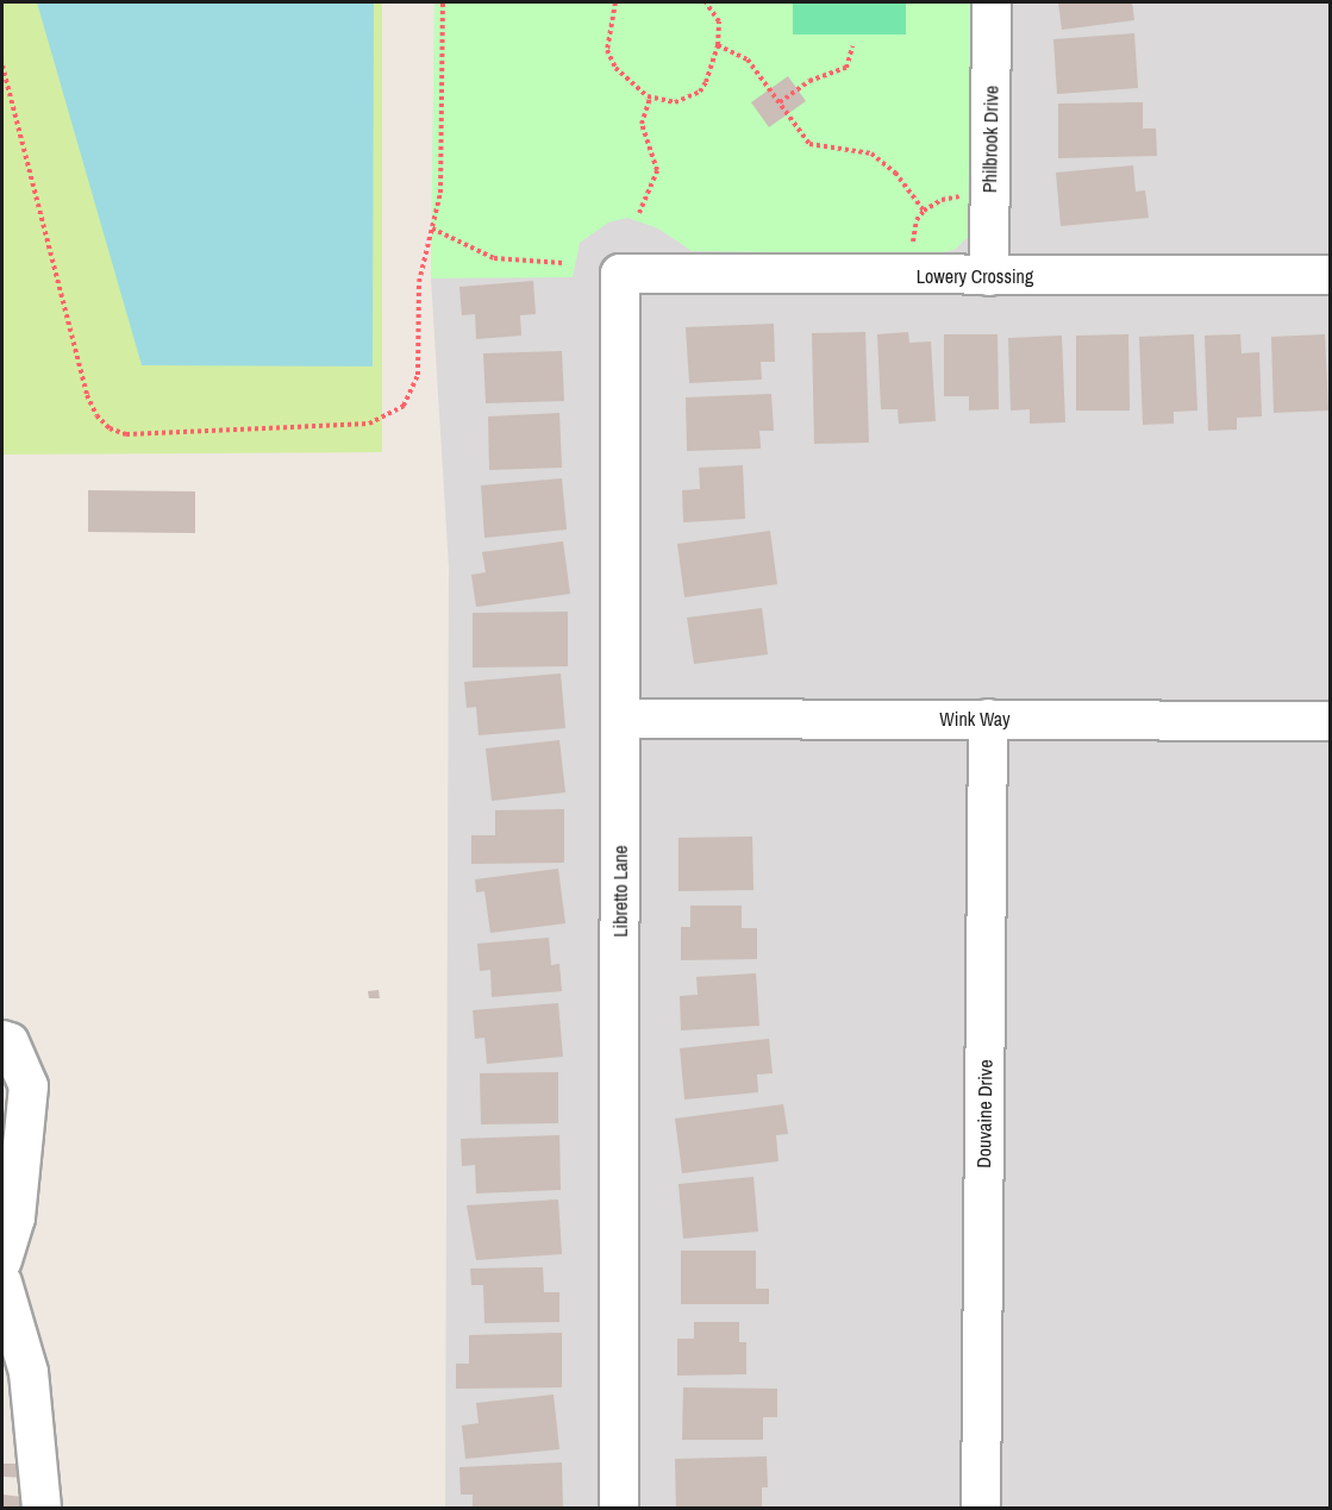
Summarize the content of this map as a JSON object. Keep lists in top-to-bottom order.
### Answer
{
  "streets": {
    "street": [
      "Philbrook Drive",
      "Lowery Crossing",
      "Wink Way",
      "Libretto Lane",
      "Douvaine Drive"
    ]
  },
  "crossings": [
    ["Philbrook Drive", "Lowery Crossing"],
    ["Lowery Crossing", "Libretto Lane"],
    ["Wink Way", "Libretto Lane"],
    ["Wink Way", "Douvaine Drive"]
  ]
}
